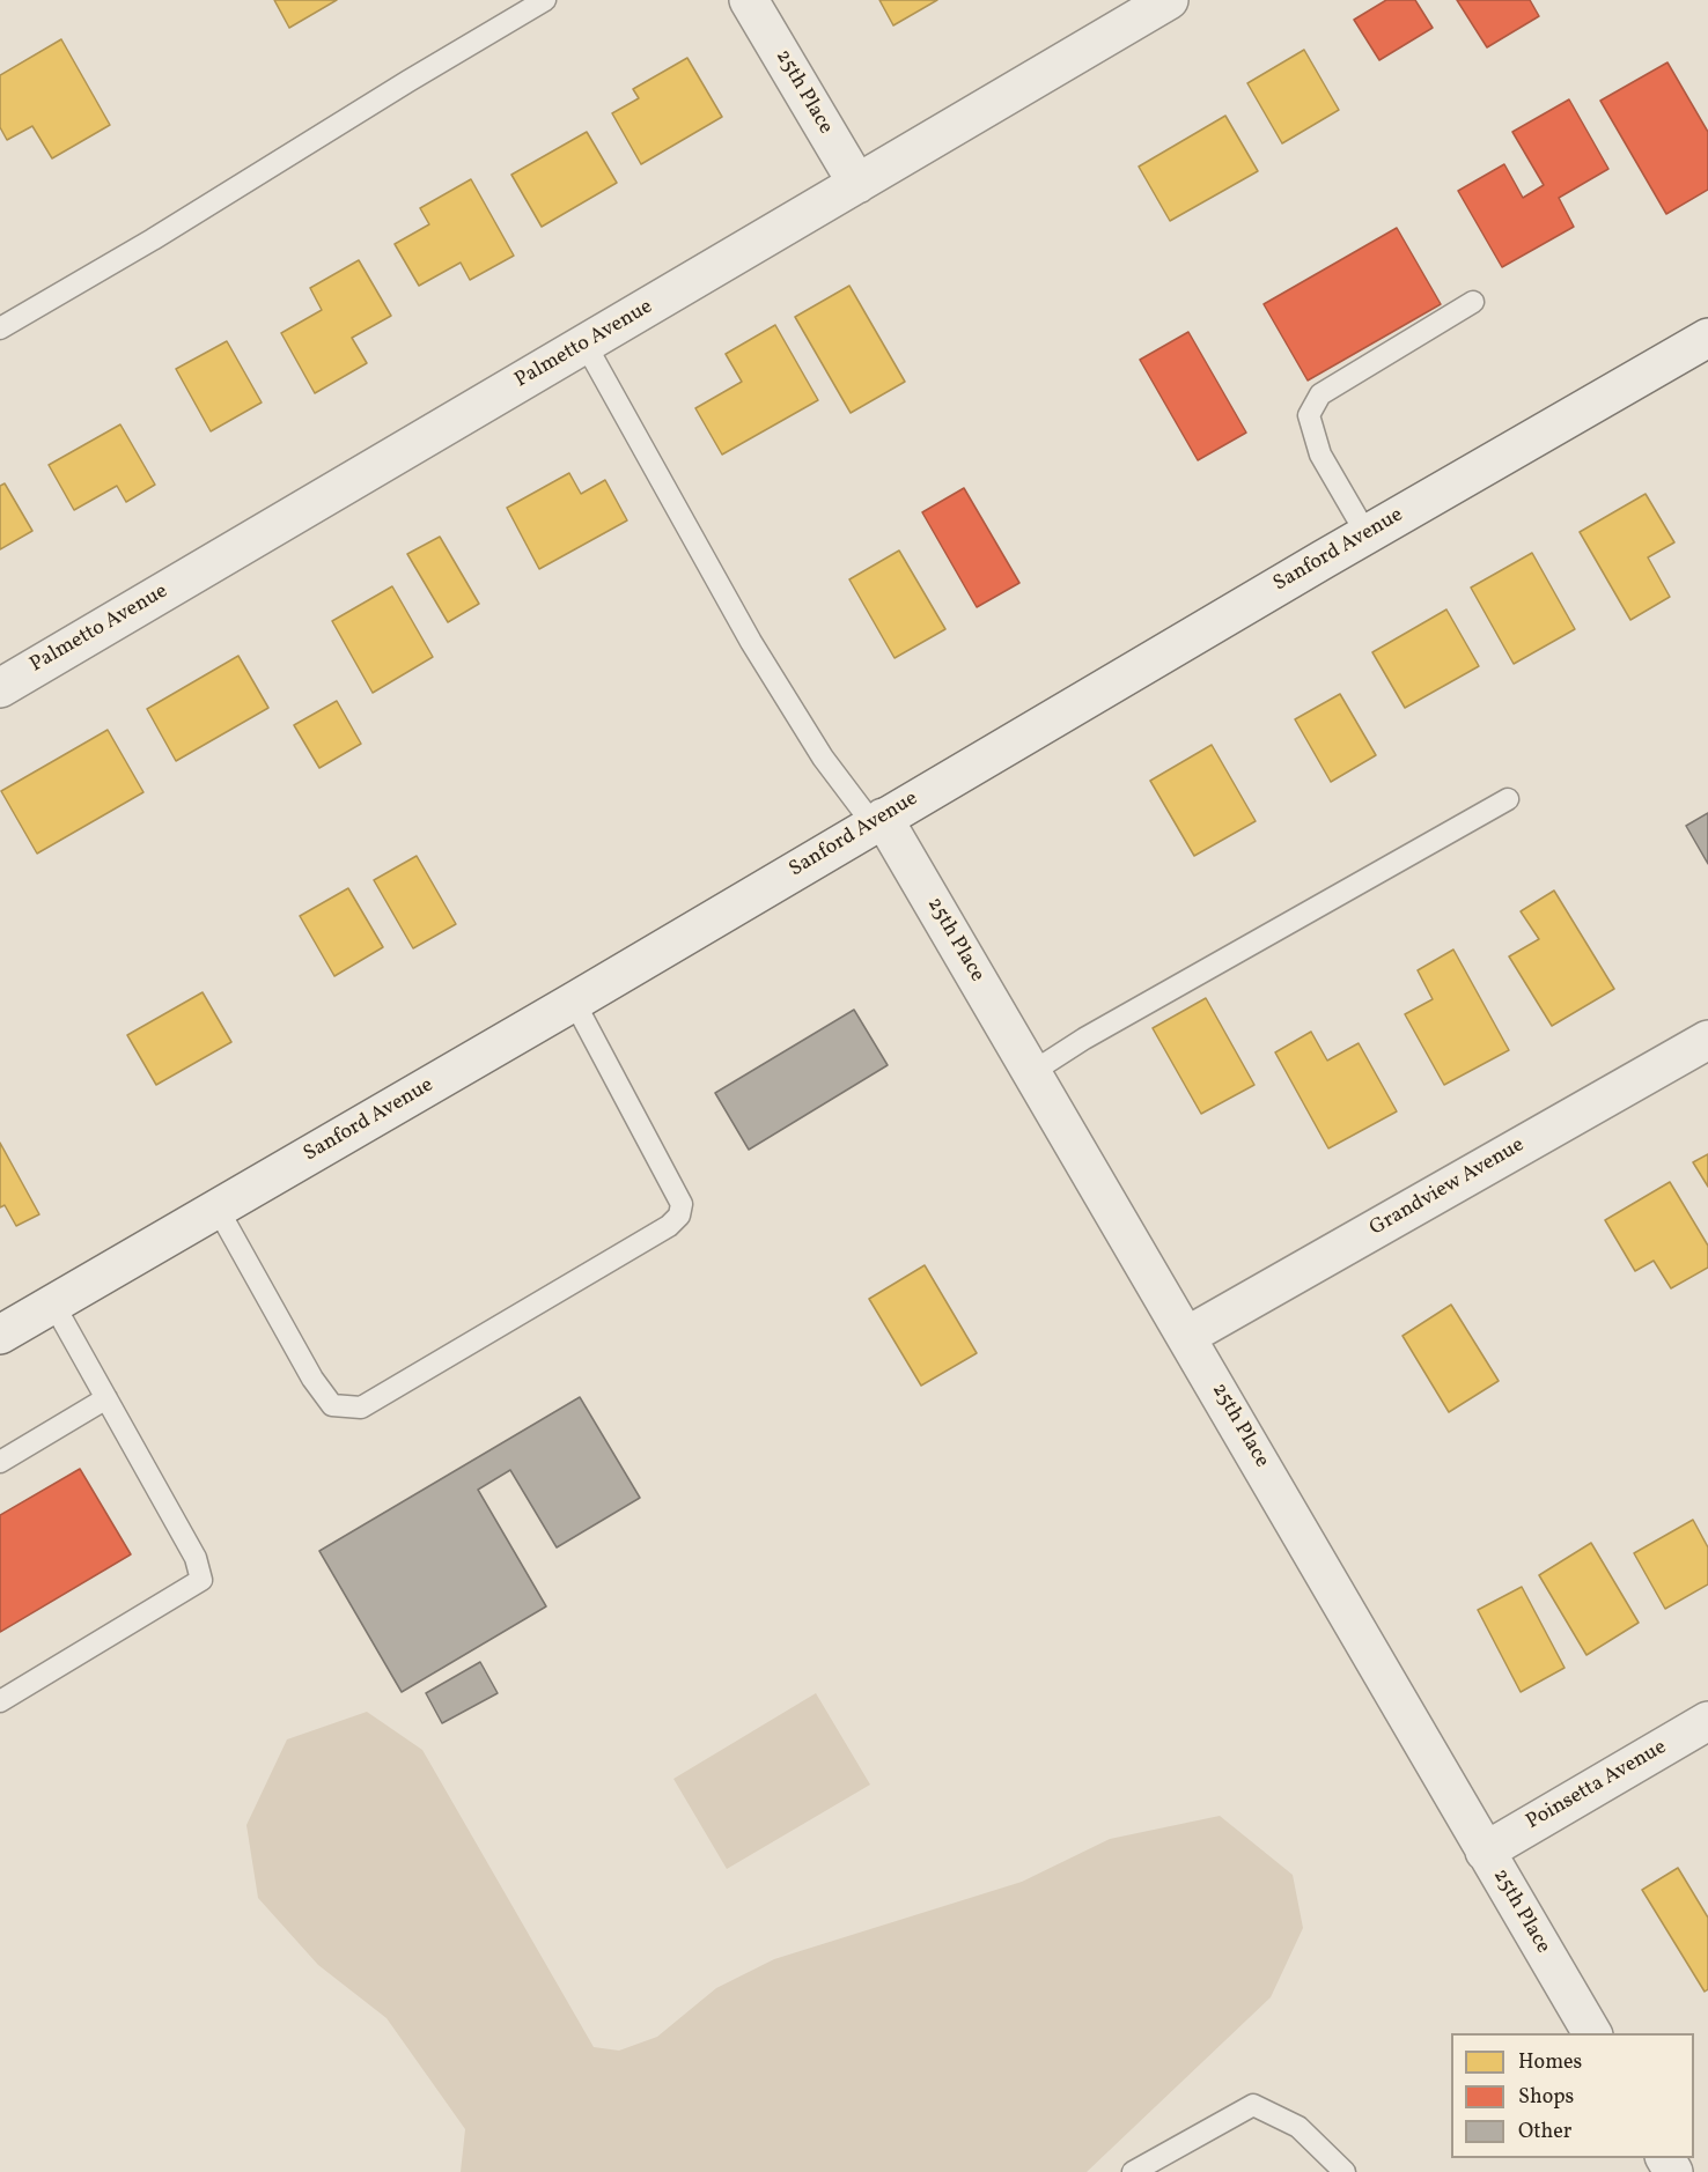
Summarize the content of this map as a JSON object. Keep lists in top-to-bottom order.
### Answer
{
  "streets": {
    "street": [
      "25th Place",
      "Palmetto Avenue",
      "Sanford Avenue",
      "Grandview Avenue",
      "Poinsetta Avenue"
    ]
  },
  "crossings": [
    ["25th Place", "Palmetto Avenue"],
    ["25th Place", "Sanford Avenue"],
    ["25th Place", "Grandview Avenue"],
    ["25th Place", "Poinsetta Avenue"]
  ],
  "legend": ["Homes", "Shops", "Other"]
}
